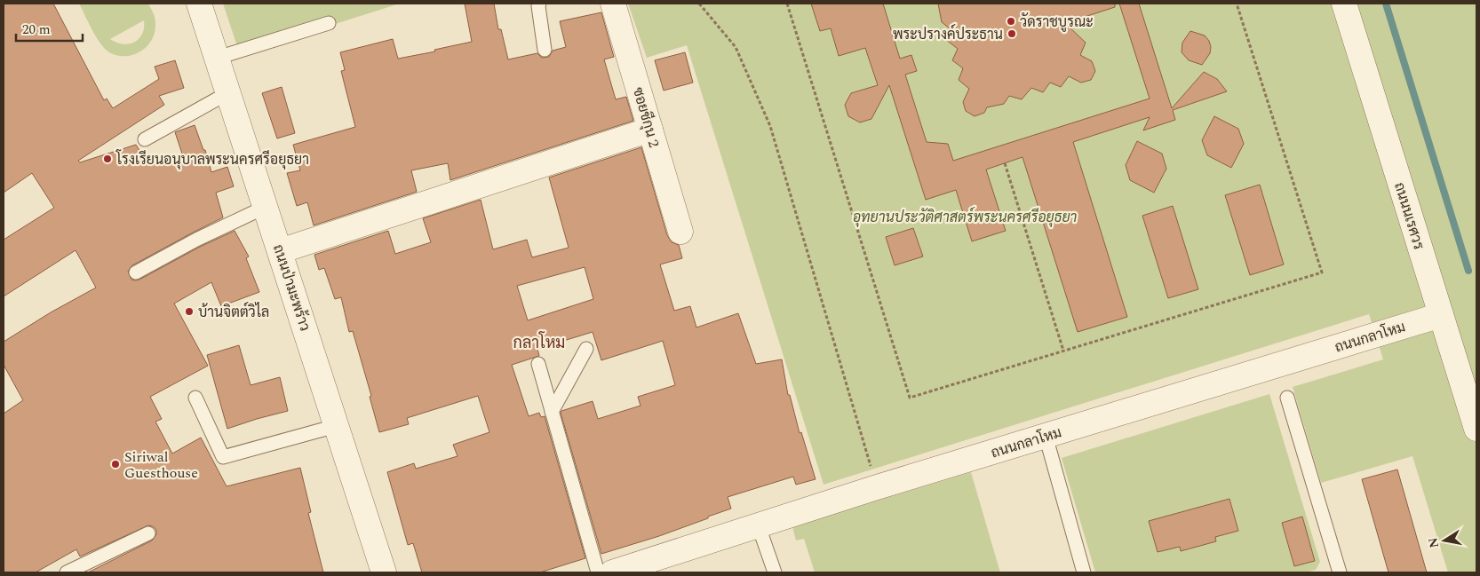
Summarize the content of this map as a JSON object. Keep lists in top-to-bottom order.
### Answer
{
  "streets": {
    "street": [
      "ซอยชีกุน 2",
      "ถนนนเรศวร",
      "ถนนป่ามะพร้าว",
      "ถนนกลาโหม"
    ]
  },
  "crossings": [
    ["ถนนนเรศวร", "ถนนกลาโหม"]
  ],
  "districts": ["กลาโหม"],
  "parks": ["อุทยานประวัติศาสตร์พระนครศรีอยุธยา"],
  "places": [
    "วัดราชบูรณะ",
    "พระปรางค์ประธาน",
    "โรงเรียนอนุบาลพระนครศรีอยุธยา",
    "บ้านจิตต์วิไล",
    "Siriwal Guesthouse"
  ],
  "scale_bar": "20 m",
  "north": "left"
}
